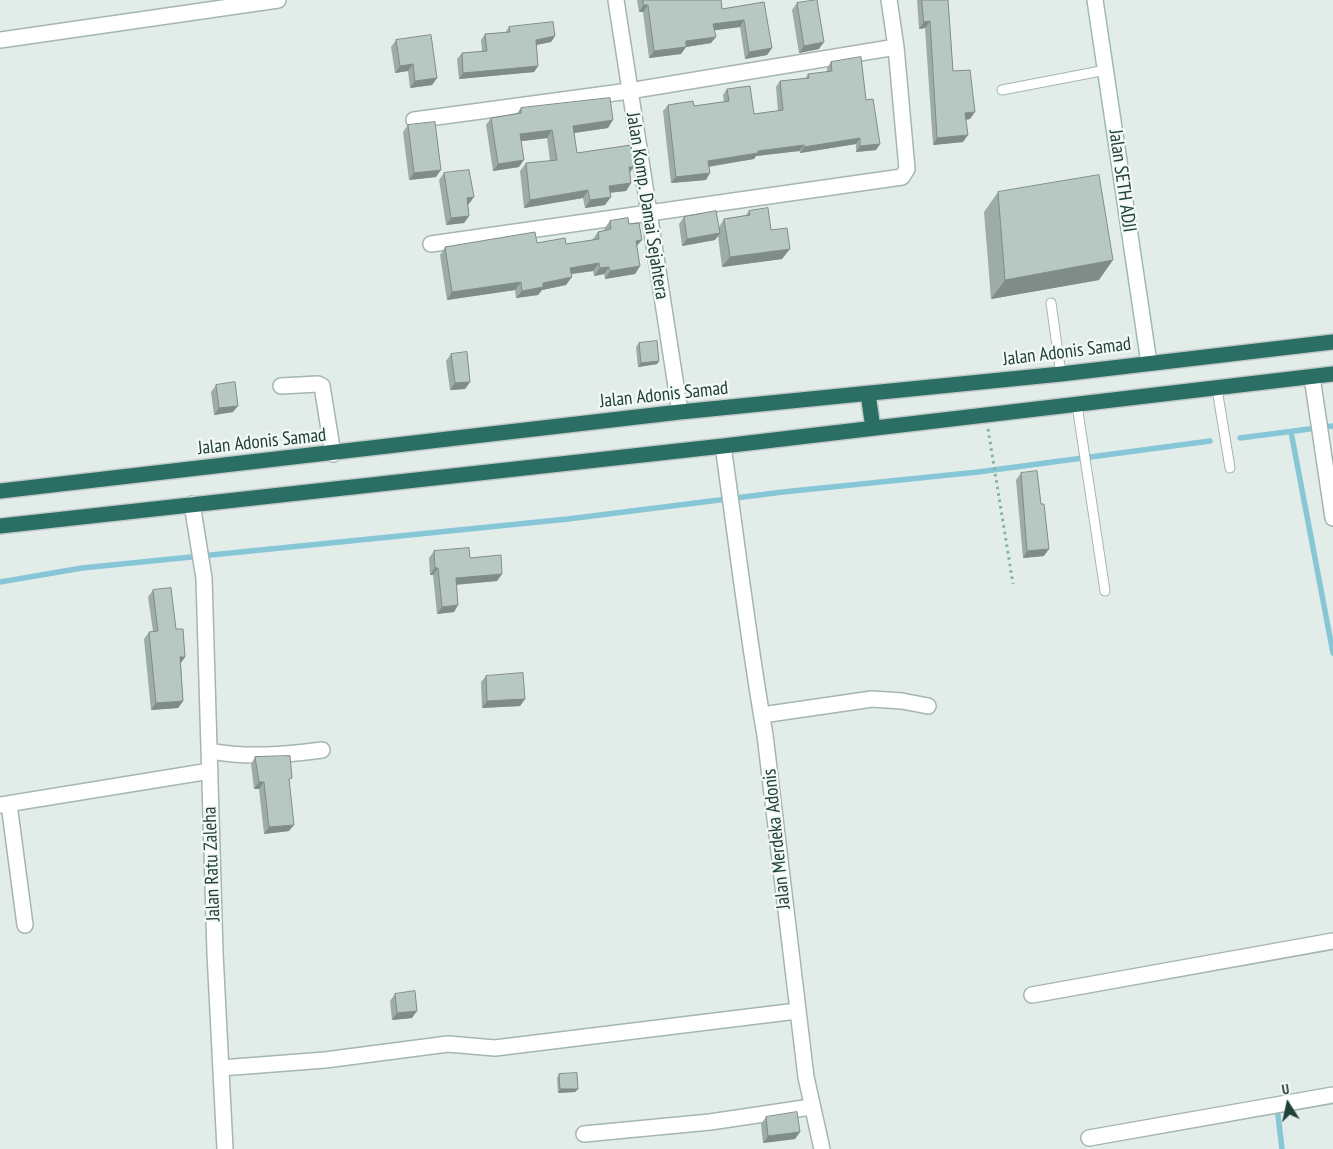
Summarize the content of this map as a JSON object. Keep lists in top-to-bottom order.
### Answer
{
  "streets": {
    "highway": ["Jalan Adonis Samad"],
    "street": [
      "Jalan SETH ADJI",
      "Jalan Komp. Damai Sejahtera",
      "Jalan Merdeka Adonis",
      "Jalan Ratu Zaleha"
    ]
  },
  "crossings": [
    ["Jalan SETH ADJI", "Jalan Adonis Samad"],
    ["Jalan Komp. Damai Sejahtera", "Jalan Adonis Samad"]
  ],
  "north": "top"
}
